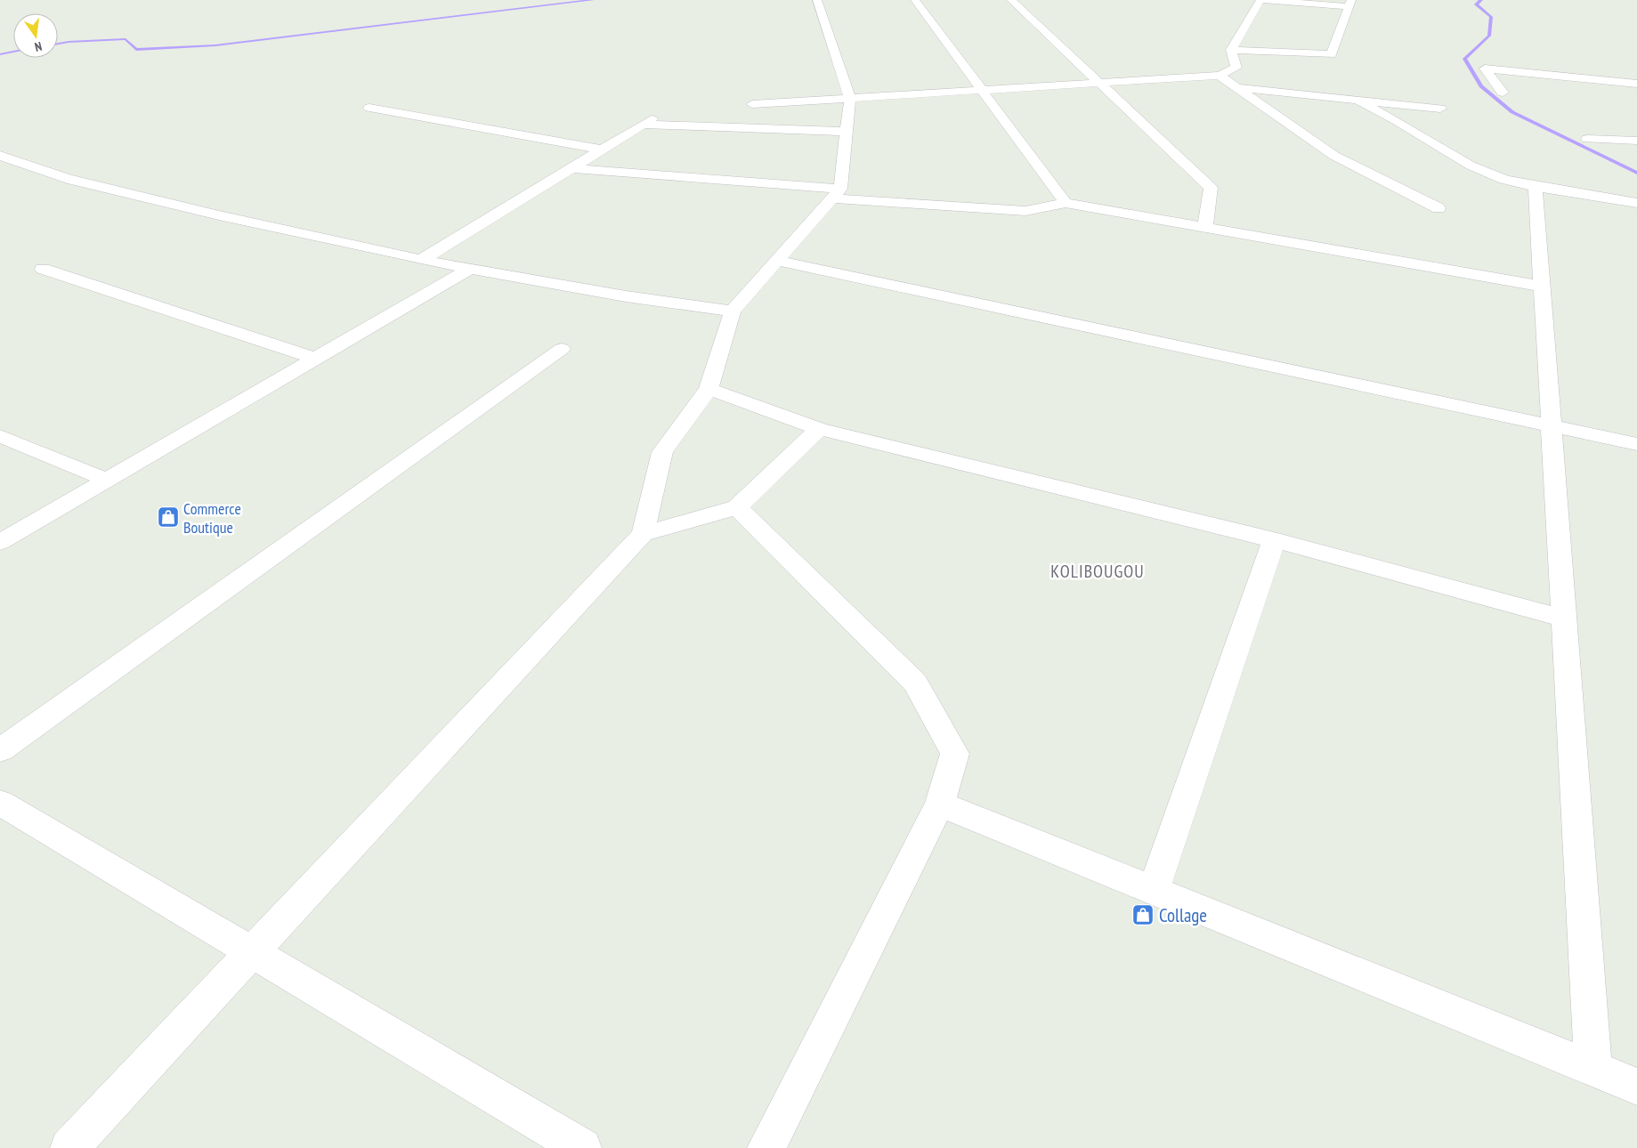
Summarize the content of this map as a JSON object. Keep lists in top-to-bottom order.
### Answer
{
  "districts": ["KOLIBOUGOU"],
  "places": {
    "shop": ["Commerce Boutique", "Collage"]
  },
  "north": "bottom"
}
